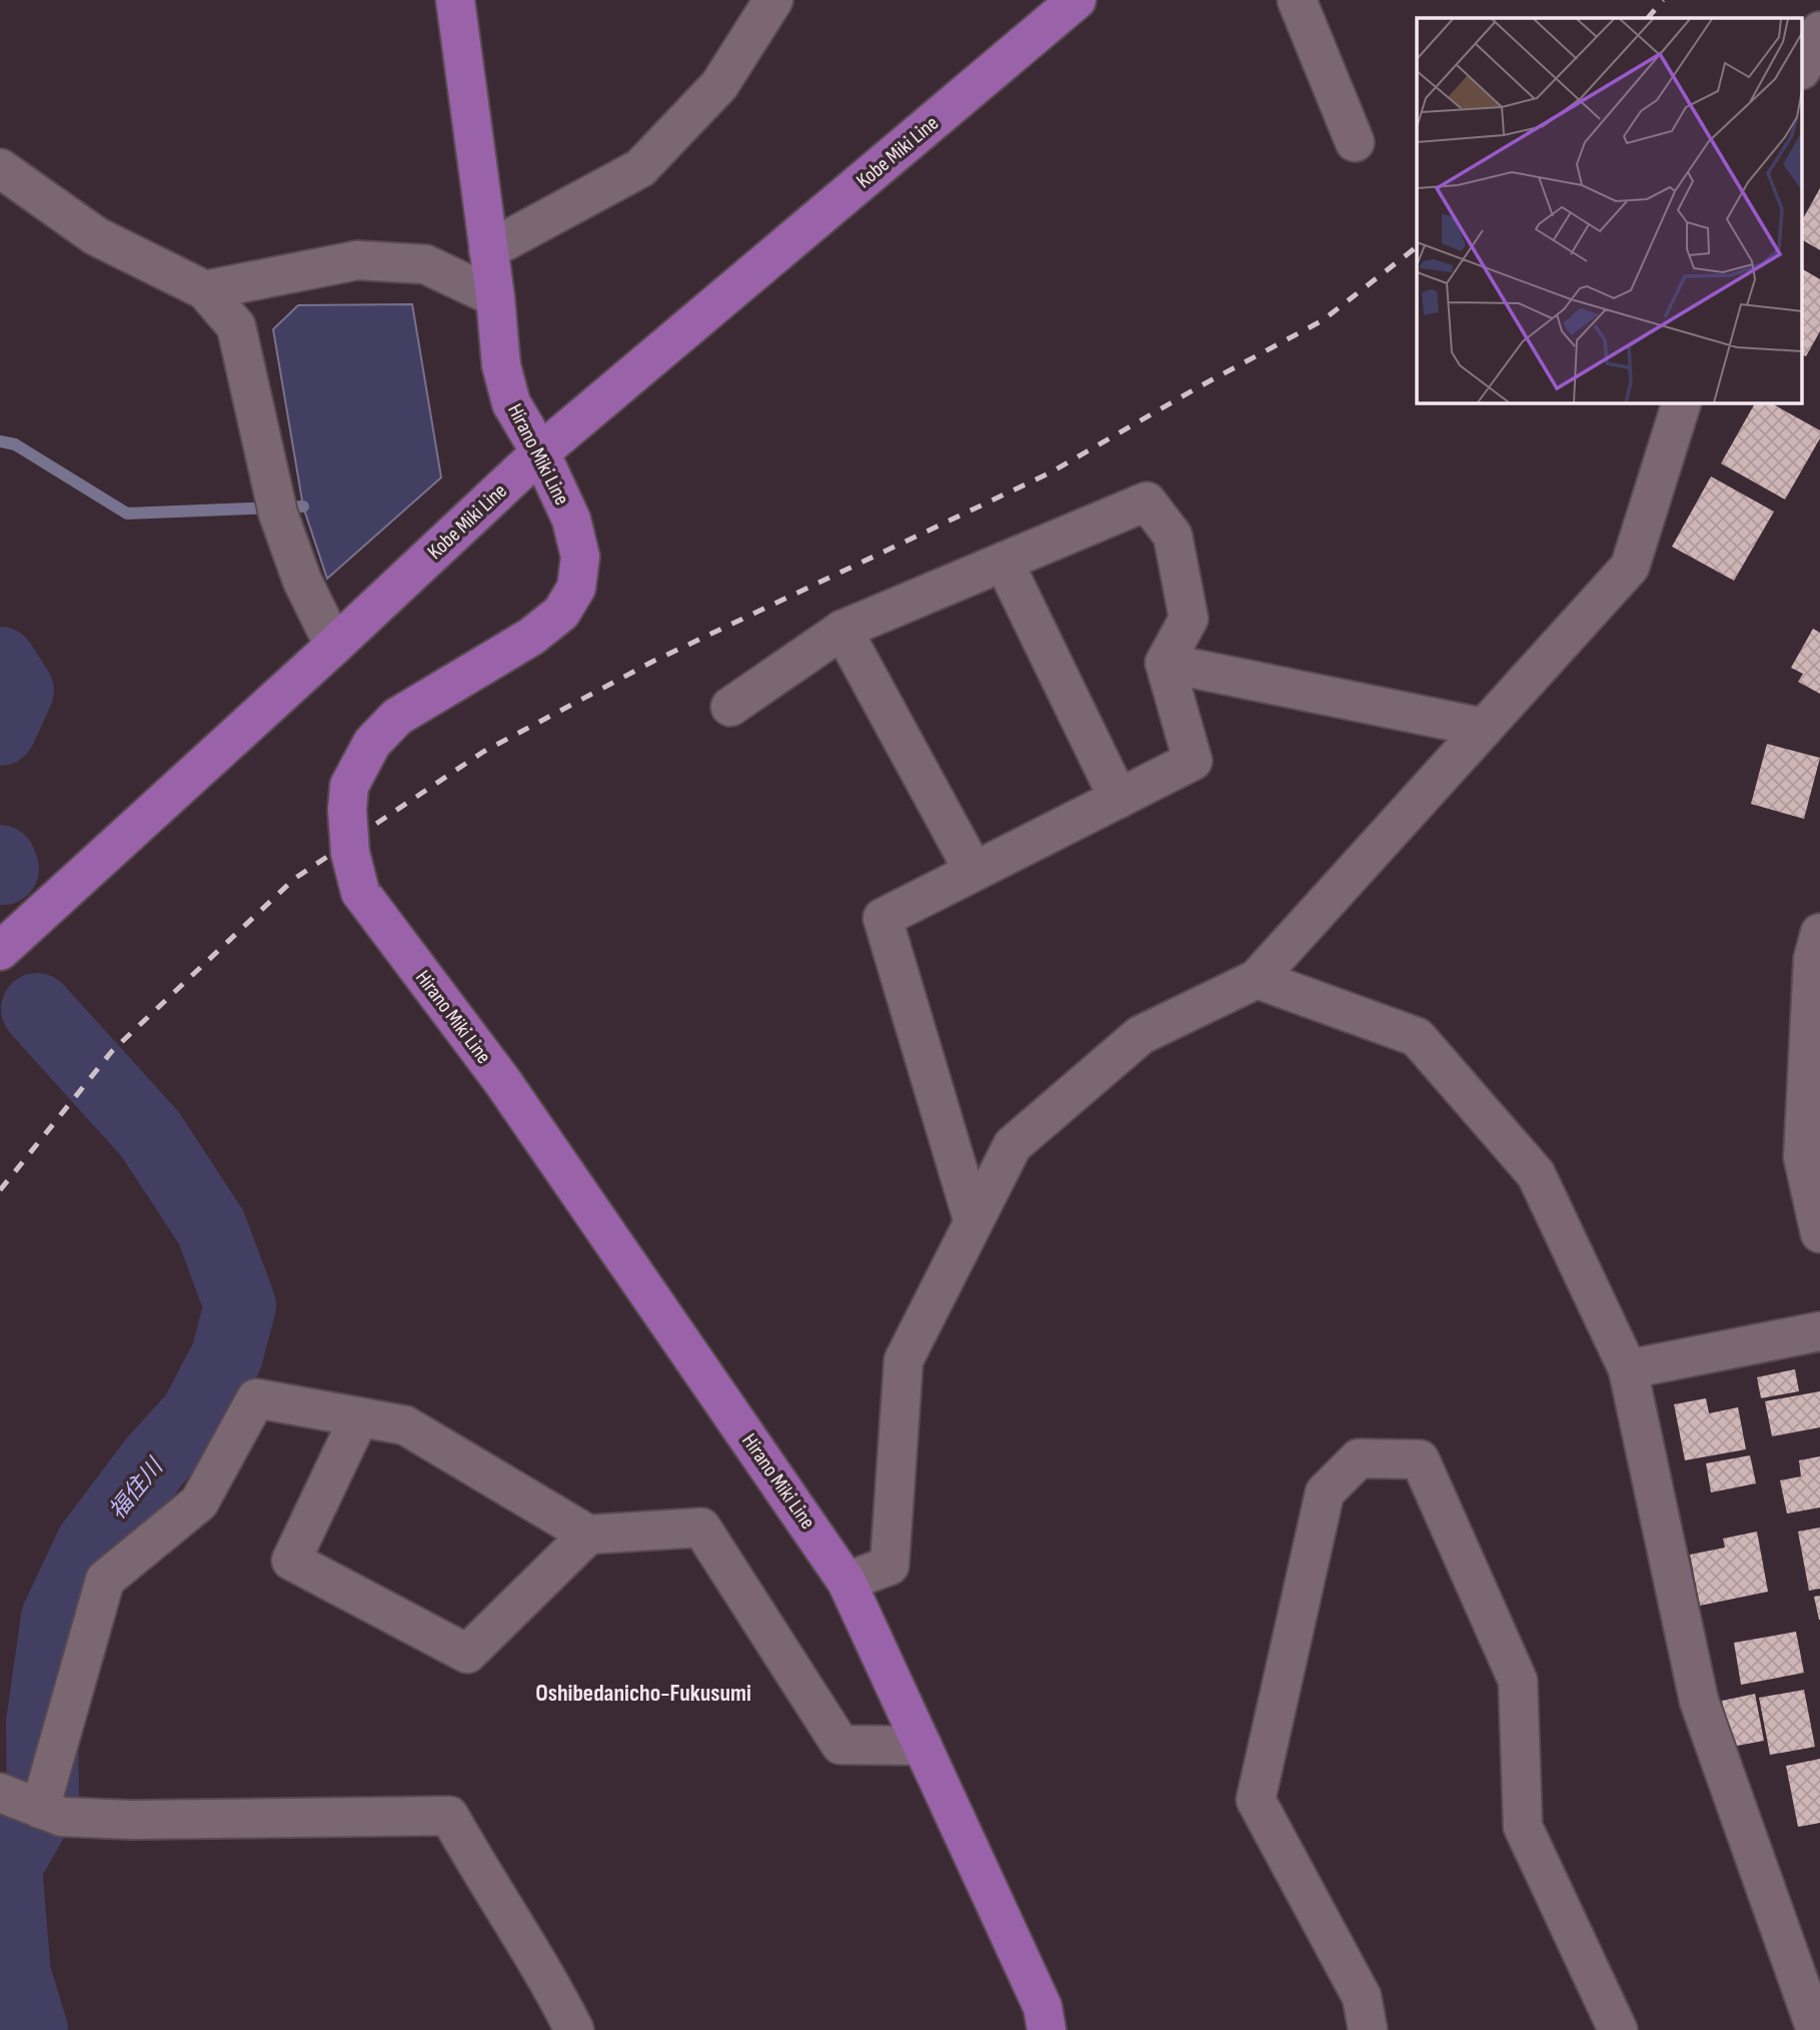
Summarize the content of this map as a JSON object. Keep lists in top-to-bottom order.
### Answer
{
  "streets": {
    "main road": ["Kobe Miki Line", "Hirano Miki Line"]
  },
  "crossings": [
    ["Kobe Miki Line", "Hirano Miki Line"]
  ],
  "districts": ["Oshibedanicho-Fukusumi"],
  "water": ["福住川"]
}
